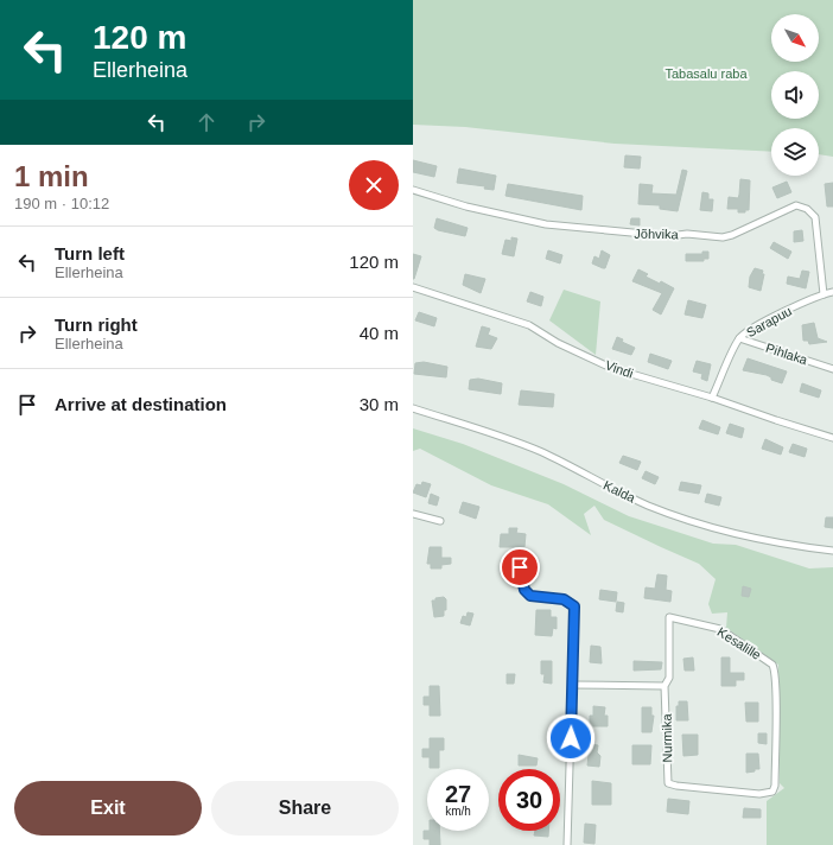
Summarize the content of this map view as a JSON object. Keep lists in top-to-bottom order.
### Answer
{
  "streets": {
    "street": [
      "Jõhvika",
      "Sarapuu",
      "Pihlaka",
      "Vindi",
      "Kalda",
      "Kesalille",
      "Nurmika"
    ]
  },
  "crossings": [
    ["Jõhvika", "Sarapuu"],
    ["Sarapuu", "Pihlaka"],
    ["Sarapuu", "Vindi"],
    ["Kesalille", "Nurmika"]
  ],
  "parks": ["Tabasalu raba"],
  "north": "bottom right",
  "page": {
    "turn": ["120 m", "Ellerheina"],
    "heading": ["1 min", "190 m · 10:12"],
    "list": [
      {
        "name": "Turn left",
        "note": "Ellerheina",
        "value": "120 m"
      },
      {
        "name": "Turn right",
        "note": "Ellerheina",
        "value": "40 m"
      },
      {
        "name": "Arrive at destination",
        "value": "30 m"
      }
    ],
    "speed": "27 km/h",
    "limit": "30",
    "buttons": ["Exit", "Share"]
  }
}
